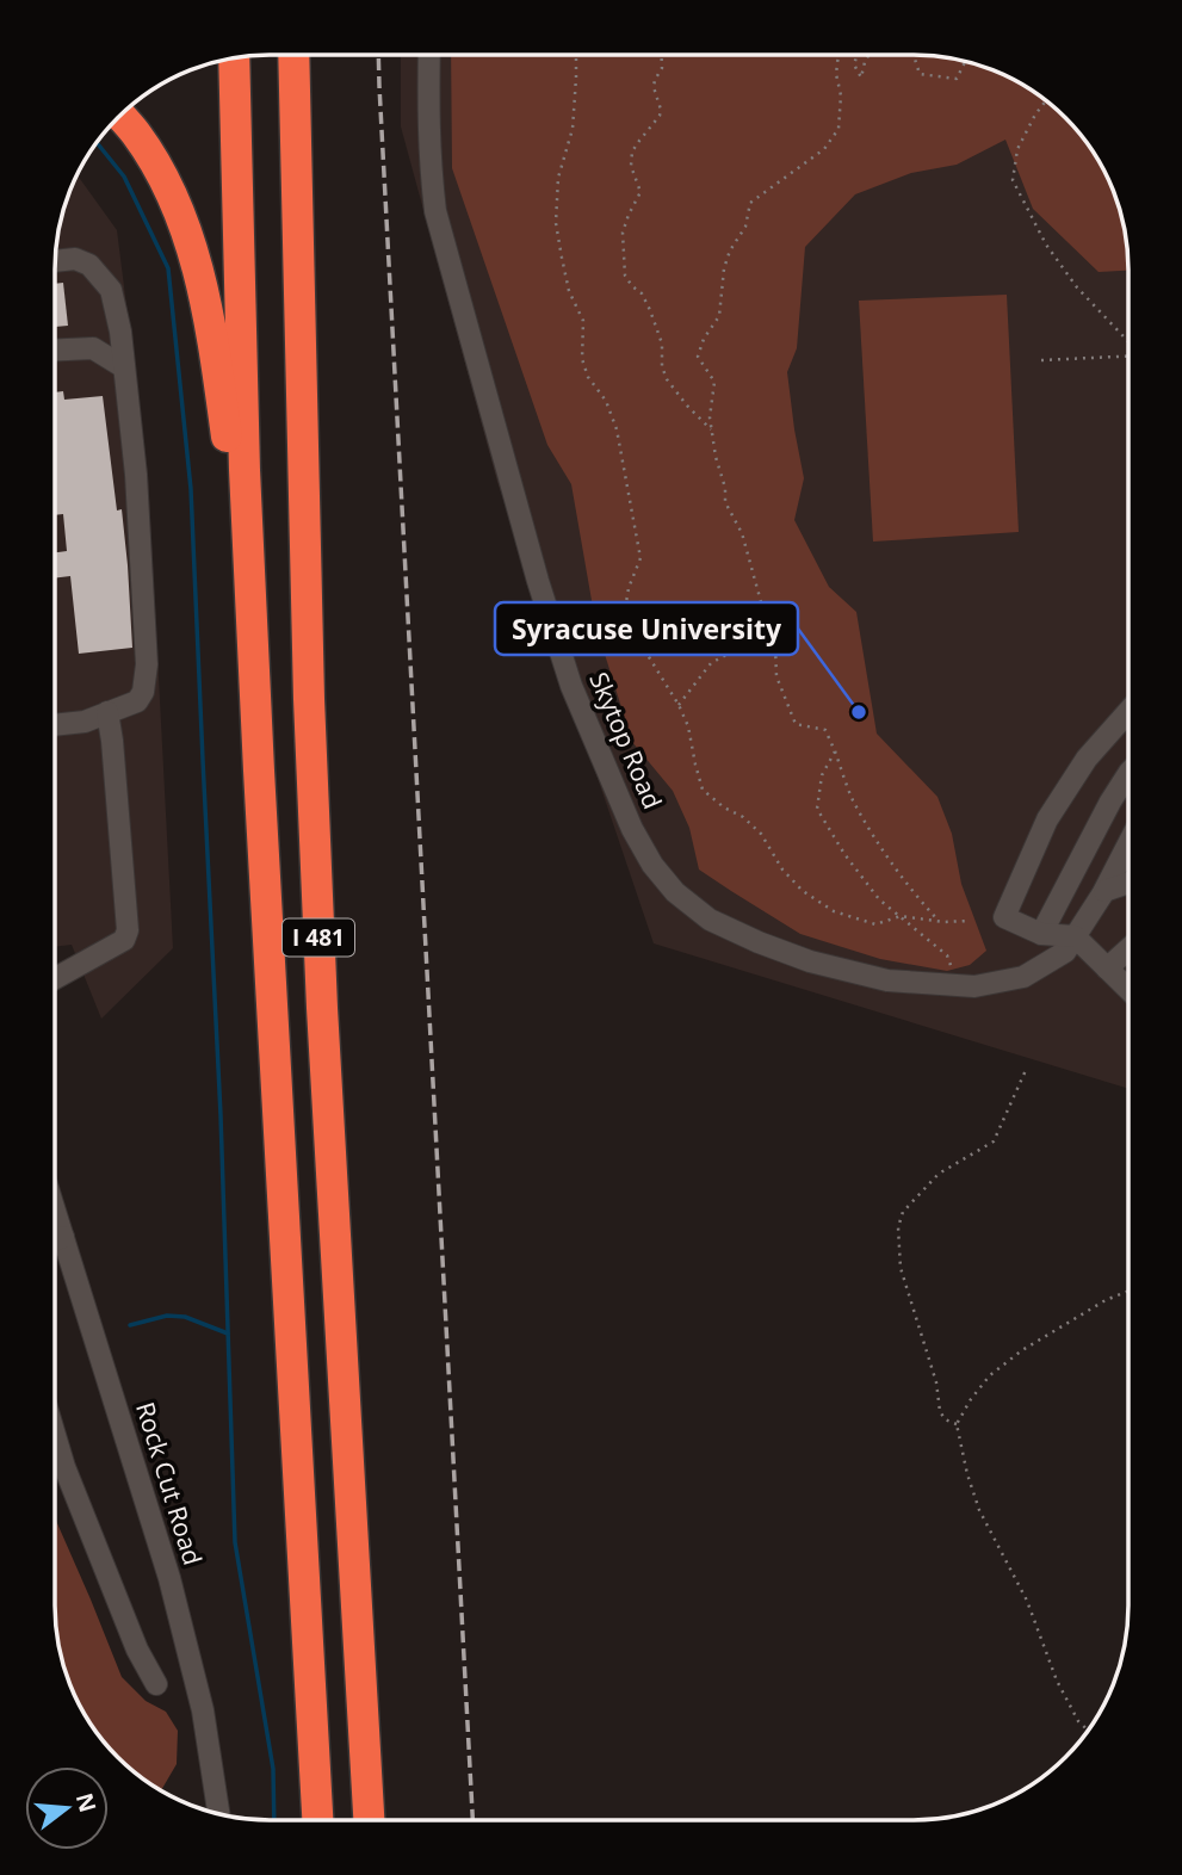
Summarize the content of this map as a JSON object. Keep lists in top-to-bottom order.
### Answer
{
  "streets": {
    "highway": ["I 481"],
    "street": ["Skytop Road", "Rock Cut Road"]
  },
  "places": ["Syracuse University"],
  "north": "right"
}
